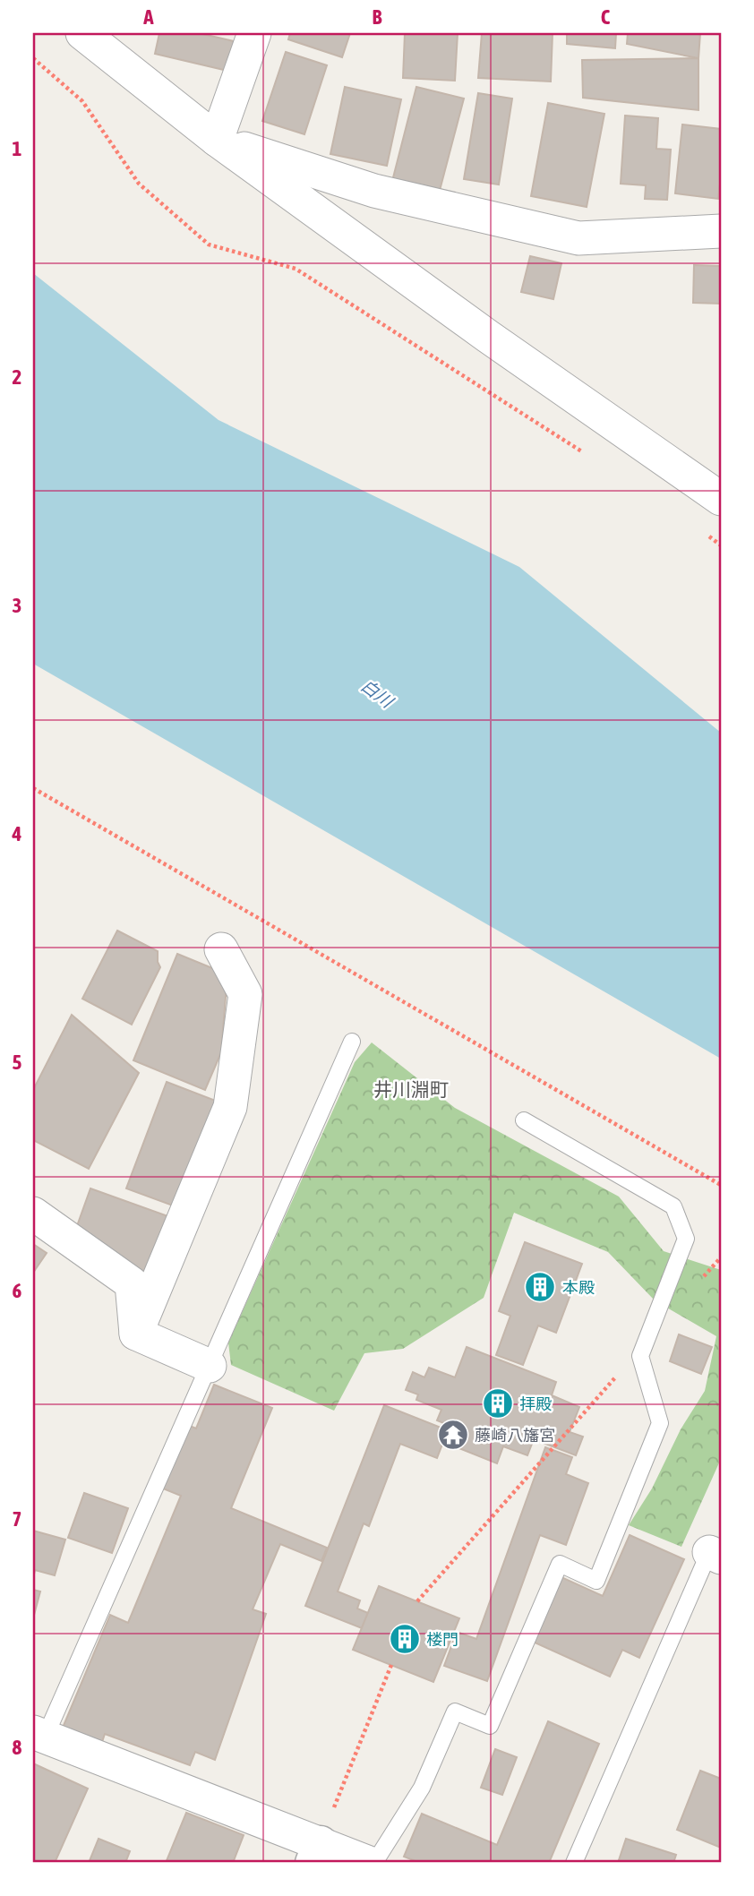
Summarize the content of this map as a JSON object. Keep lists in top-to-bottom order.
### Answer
{
  "districts": ["井川淵町"],
  "water": ["白川"],
  "places": {
    "building": ["本殿", "拝殿", "楼門"],
    "temple": ["藤崎八旛宮"]
  },
  "grid": {
    "columns": ["A", "B", "C"],
    "rows": [
      "1",
      "2",
      "3",
      "4",
      "5",
      "6",
      "7",
      "8"
    ]
  }
}
